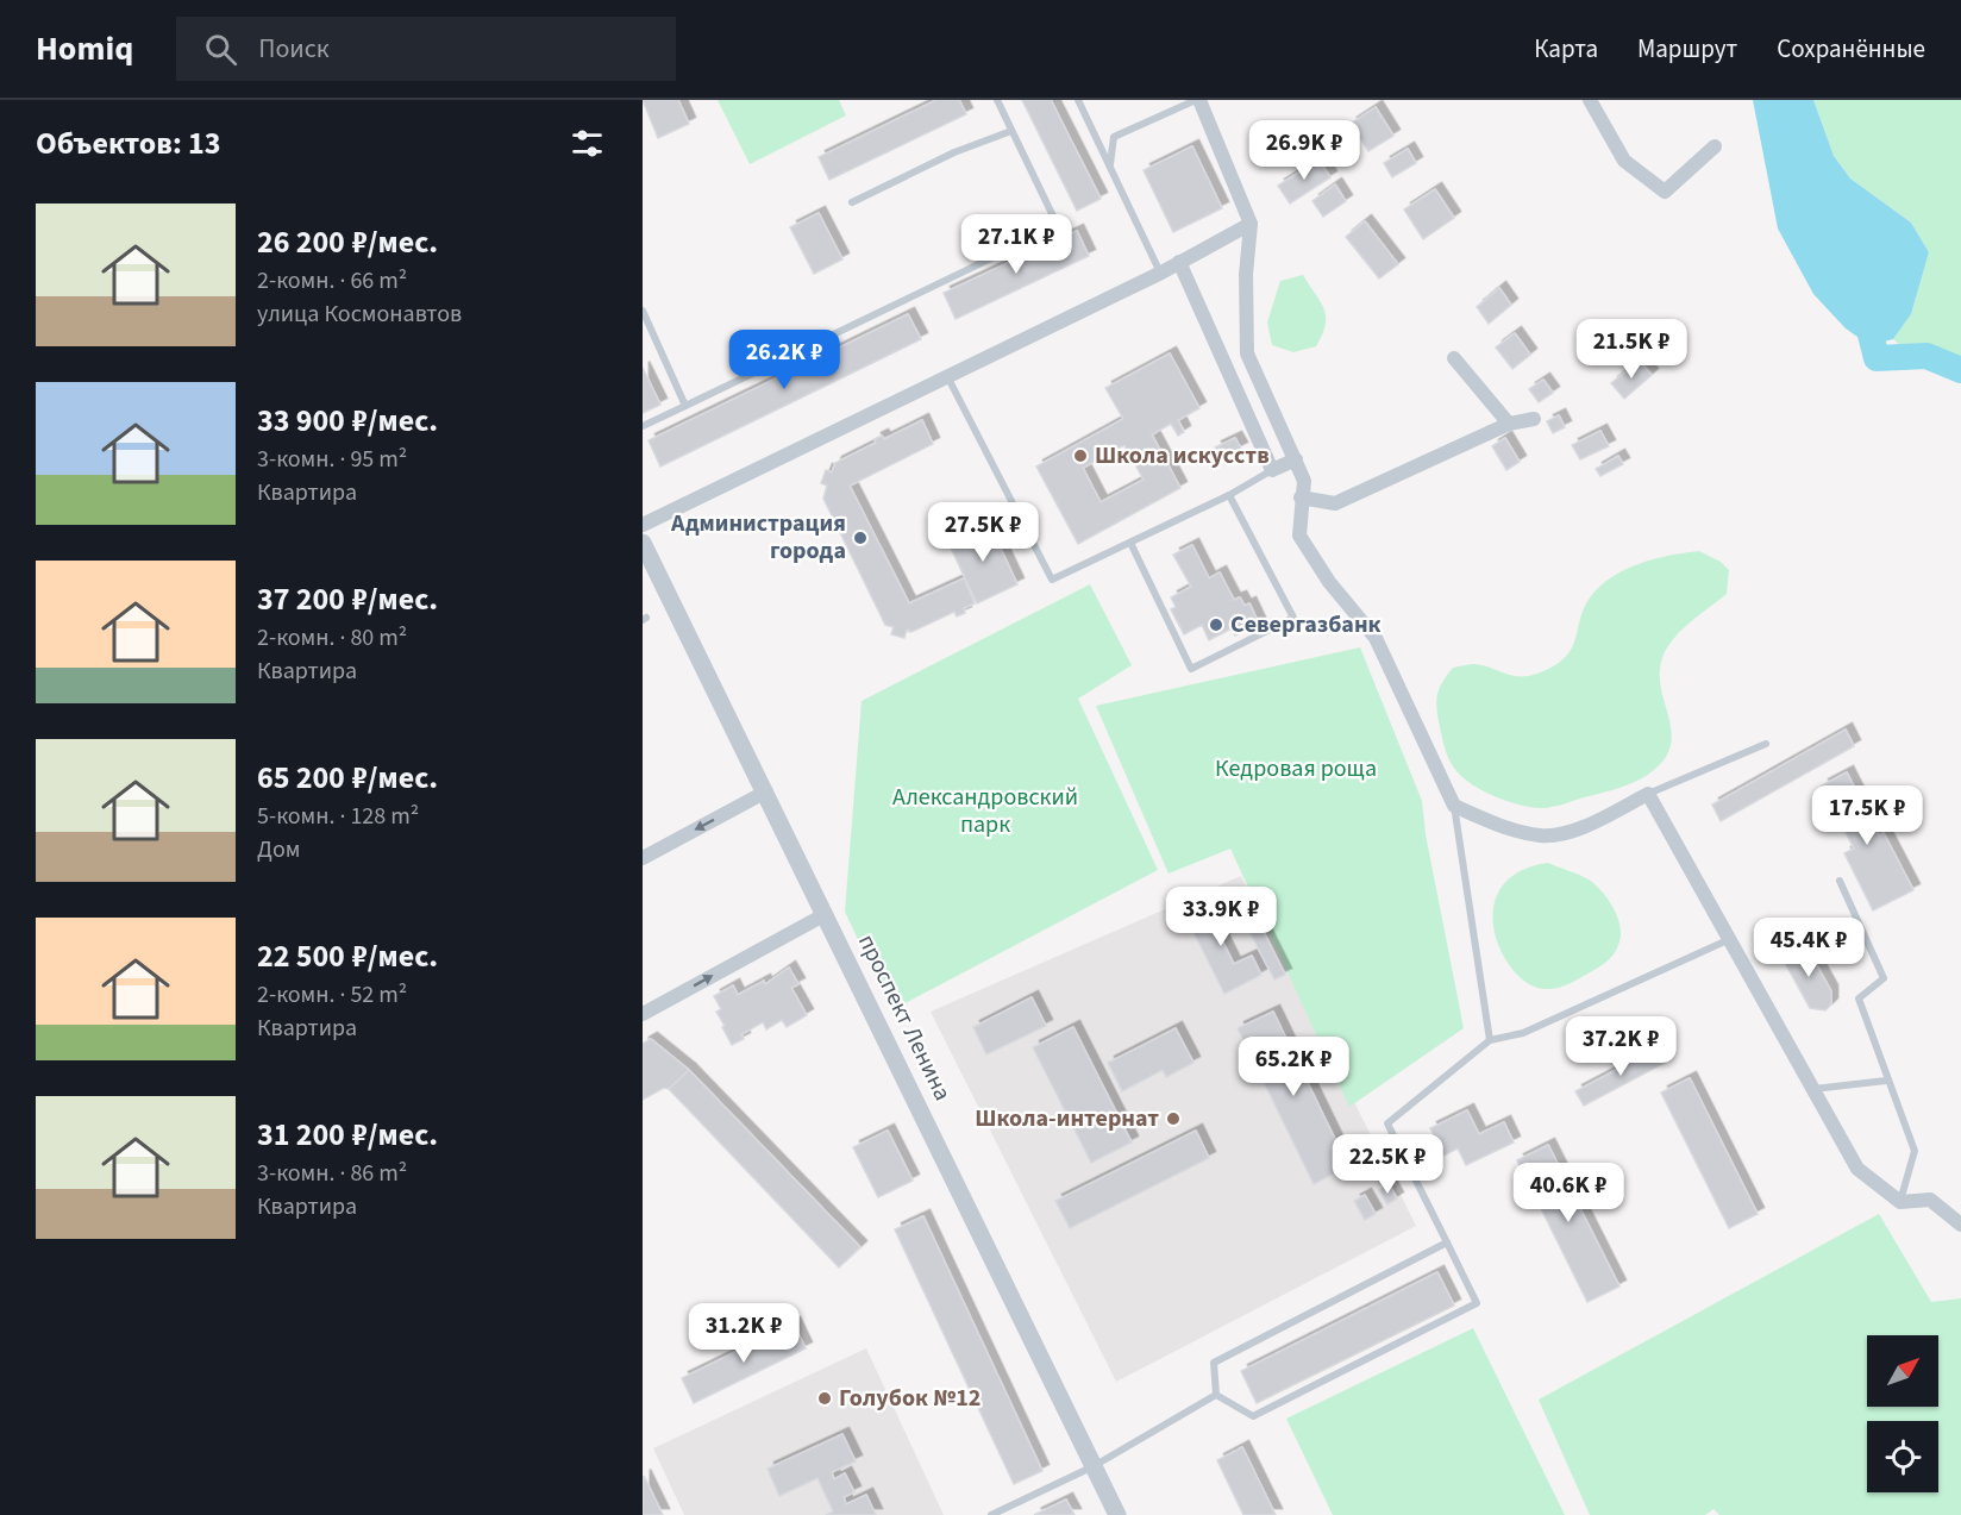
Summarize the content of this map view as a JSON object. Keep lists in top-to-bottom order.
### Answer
{
  "streets": {
    "street": ["проспект Ленина"]
  },
  "parks": ["Кедровая роща", "Александровский парк"],
  "places": [
    "Школа искусcтв",
    "Администрация города",
    "Севергазбанк",
    "Школа-интернат",
    "Голубок №12"
  ],
  "north": "top right",
  "page": {
    "header": "Homiq",
    "search": "Поиск",
    "nav": ["Карта", "Маршрут", "Сохранённые"],
    "heading": "Объектов: 13",
    "price": [
      "26.9K ₽",
      "27.1K ₽",
      "21.5K ₽",
      "26.2K ₽",
      "27.5K ₽",
      "17.5K ₽",
      "33.9K ₽",
      "45.4K ₽",
      "37.2K ₽",
      "65.2K ₽",
      "22.5K ₽",
      "40.6K ₽",
      "31.2K ₽"
    ],
    "list": [
      {
        "name": "26 200 ₽/мес.",
        "note": "2-комн. · 66 m² · улица Космонавтов"
      },
      {
        "name": "33 900 ₽/мес.",
        "note": "3-комн. · 95 m² · Квартира"
      },
      {
        "name": "37 200 ₽/мес.",
        "note": "2-комн. · 80 m² · Квартира"
      },
      {
        "name": "65 200 ₽/мес.",
        "note": "5-комн. · 128 m² · Дом"
      },
      {
        "name": "22 500 ₽/мес.",
        "note": "2-комн. · 52 m² · Квартира"
      },
      {
        "name": "31 200 ₽/мес.",
        "note": "3-комн. · 86 m² · Квартира"
      }
    ]
  }
}
